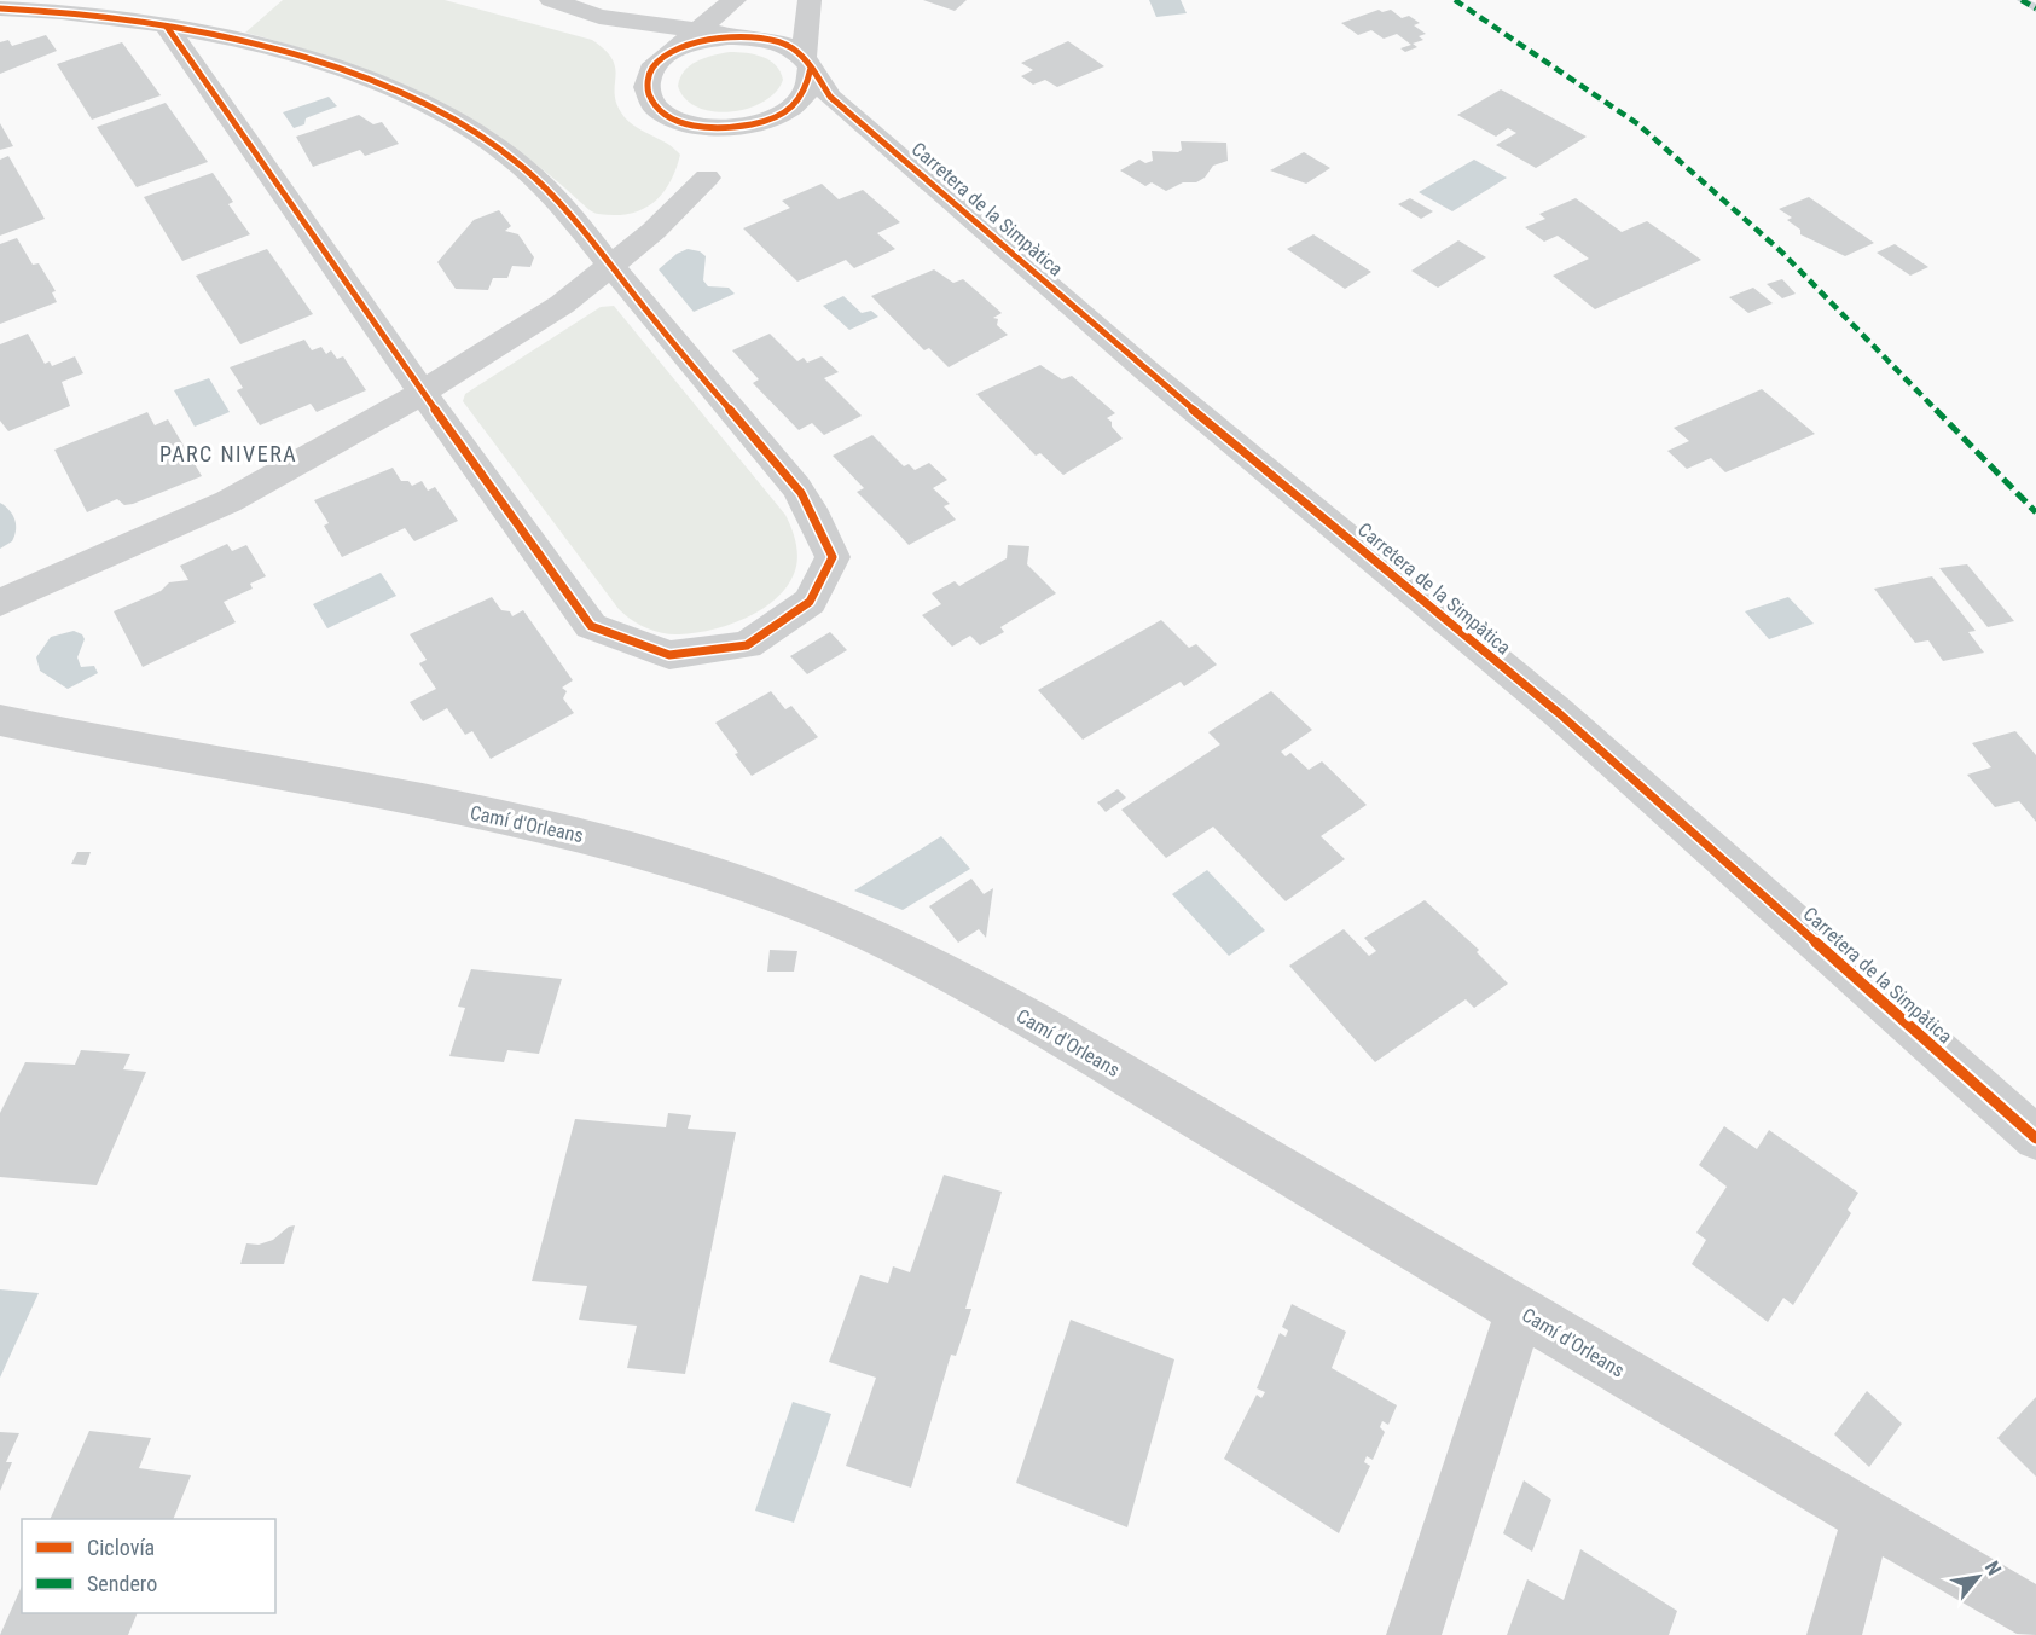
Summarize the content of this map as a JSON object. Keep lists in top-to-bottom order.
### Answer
{
  "streets": {
    "street": ["Carretera de la Simpàtica", "Camí d'Orleans"]
  },
  "districts": ["PARC NIVERA"],
  "legend": ["Ciclovía", "Sendero"],
  "north": "top right"
}
